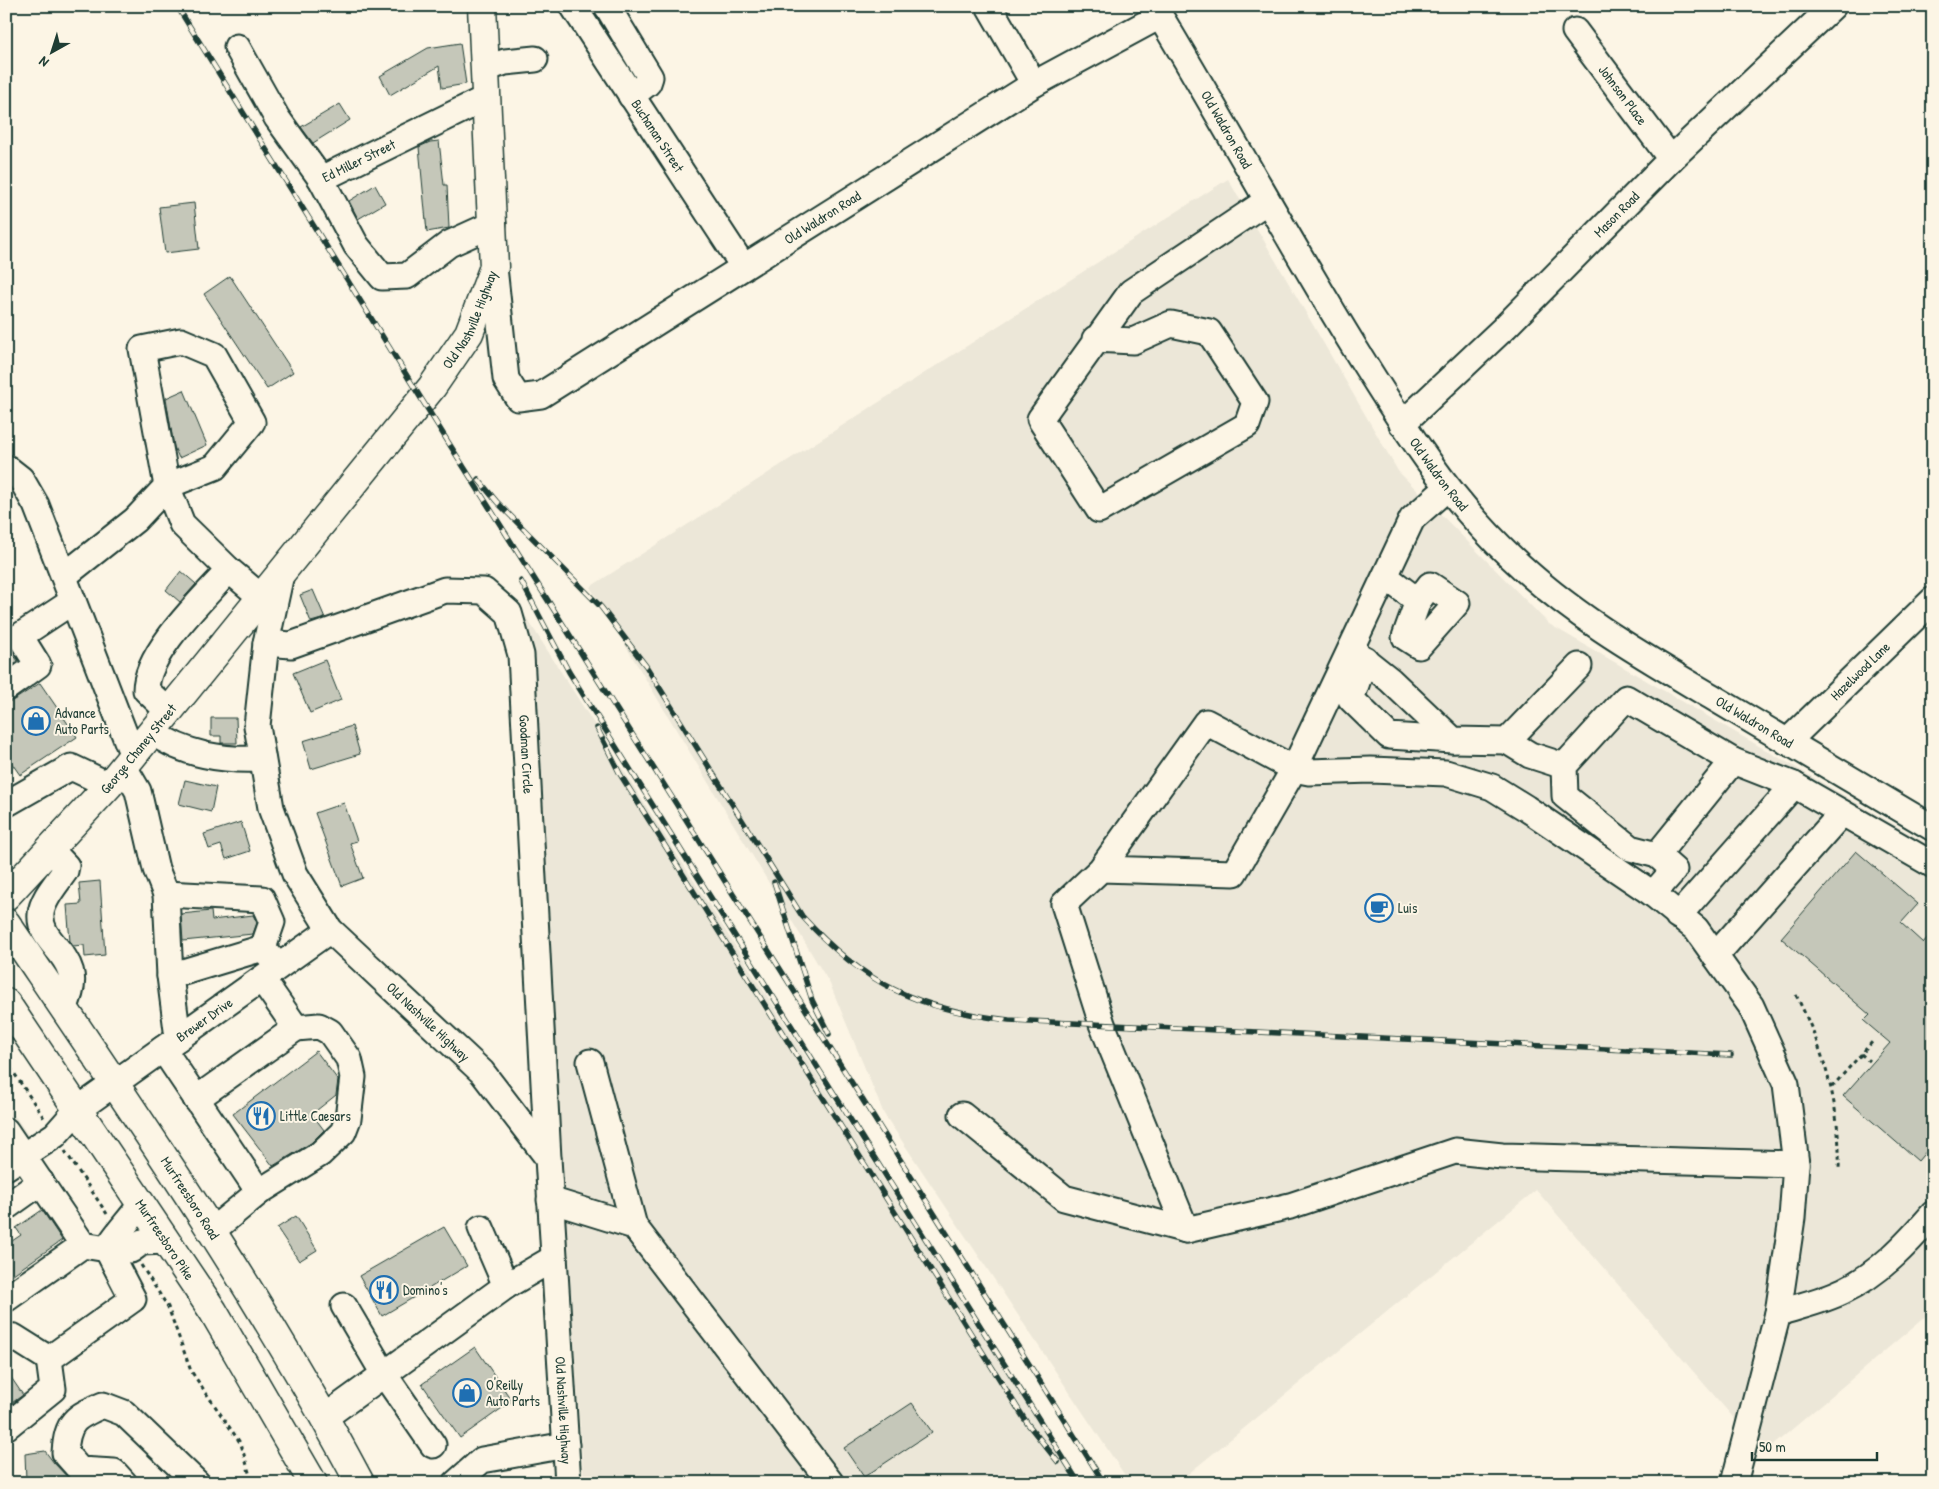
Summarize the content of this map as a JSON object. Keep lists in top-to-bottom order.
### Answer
{
  "streets": {
    "main road": [
      "Old Nashville Highway",
      "George Chaney Street",
      "Murfreesboro Road",
      "Murfreesboro Pike"
    ],
    "street": [
      "Johnson Place",
      "Old Waldron Road",
      "Buchanan Street",
      "Ed Miller Street",
      "Mason Road",
      "Hazelwood Lane",
      "Goodman Circle",
      "Brewer Drive"
    ]
  },
  "crossings": [
    ["Johnson Place", "Mason Road"],
    ["Old Waldron Road", "Buchanan Street"],
    ["Old Waldron Road", "Mason Road"],
    ["Old Waldron Road", "Old Nashville Highway"],
    ["Old Waldron Road", "Hazelwood Lane"],
    ["Ed Miller Street", "Old Nashville Highway"],
    ["Old Nashville Highway", "George Chaney Street"],
    ["Old Nashville Highway", "Goodman Circle"],
    ["Old Nashville Highway", "Brewer Drive"],
    ["Brewer Drive", "Murfreesboro Road"],
    ["Brewer Drive", "Murfreesboro Pike"]
  ],
  "places": {
    "shop": ["Advance Auto Parts", "O'Reilly Auto Parts"],
    "cafe": ["Luis"],
    "restaurant": ["Little Caesars", "Domino's"]
  },
  "scale_bar": "50 m",
  "north": "bottom left"
}
